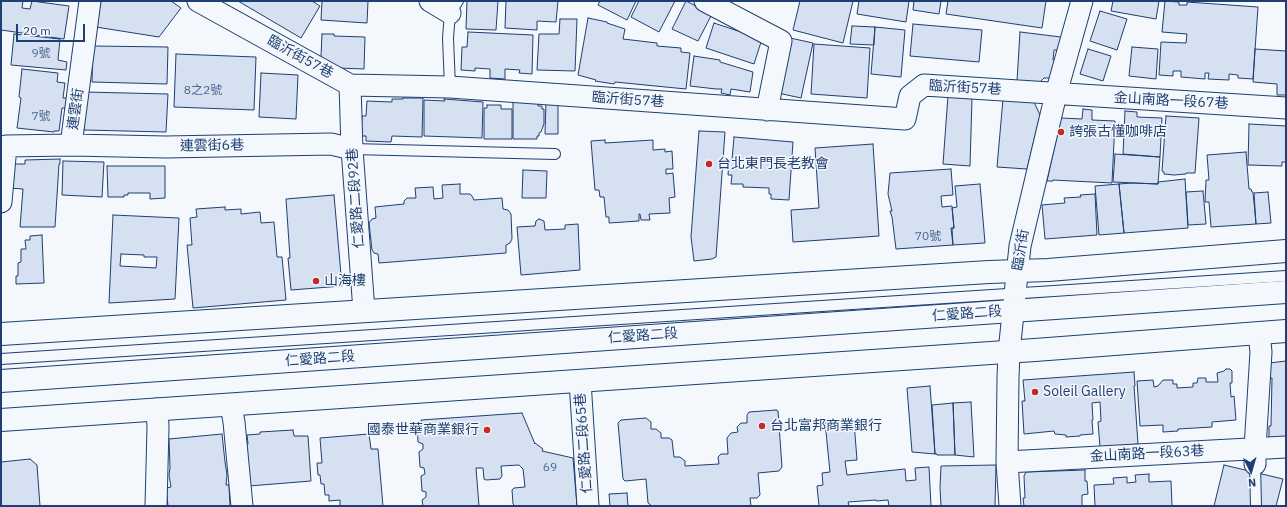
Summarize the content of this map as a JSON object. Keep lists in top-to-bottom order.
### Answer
{
  "streets": {
    "main road": ["仁愛路二段"],
    "street": [
      "臨沂街57巷",
      "金山南路一段67巷",
      "連雲街",
      "連雲街6巷",
      "仁愛路二段92巷",
      "臨沂街",
      "仁愛路二段65巷",
      "金山南路一段63巷"
    ]
  },
  "crossings": [
    ["臨沂街57巷", "金山南路一段67巷"],
    ["臨沂街57巷", "仁愛路二段92巷"],
    ["臨沂街57巷", "臨沂街"],
    ["金山南路一段67巷", "臨沂街"],
    ["連雲街", "連雲街6巷"],
    ["連雲街6巷", "仁愛路二段92巷"],
    ["臨沂街", "仁愛路二段"],
    ["臨沂街", "金山南路一段63巷"]
  ],
  "places": [
    "誇張古懂咖啡店",
    "台北東門長老教會",
    "山海樓",
    "Soleil Gallery",
    "台北富邦商業銀行",
    "國泰世華商業銀行"
  ],
  "house_numbers": [
    "9號",
    "8之2號",
    "7號",
    "70號",
    "69"
  ],
  "scale_bar": "20 m",
  "north": "bottom"
}
